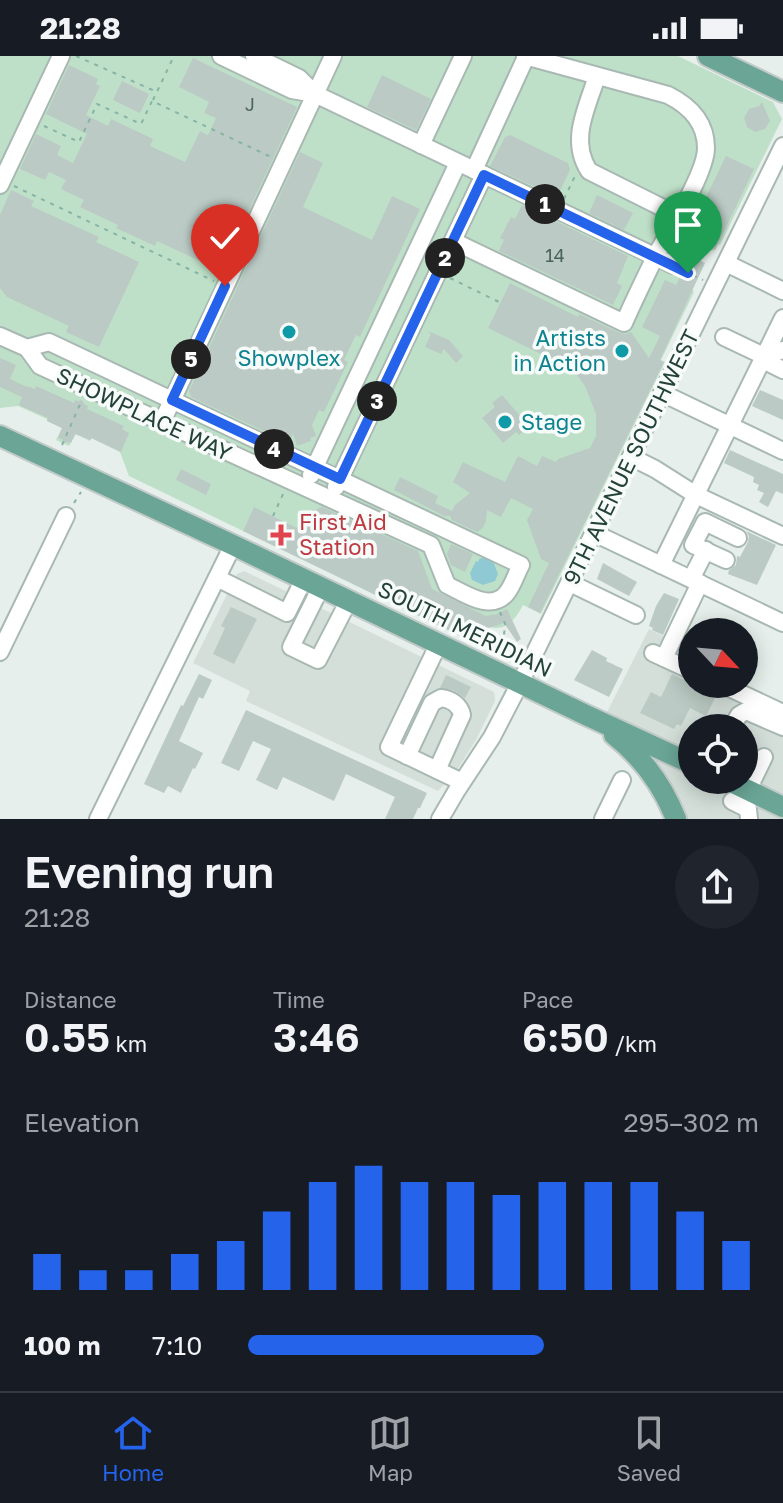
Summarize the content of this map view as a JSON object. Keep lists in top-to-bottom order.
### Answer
{
  "streets": {
    "main road": ["SOUTH MERIDIAN"],
    "street": ["SHOWPLACE WAY", "9TH AVENUE SOUTHWEST"]
  },
  "crossings": [
    ["9TH AVENUE SOUTHWEST", "SOUTH MERIDIAN"]
  ],
  "places": {
    "other": ["Showplex", "Artists in Action", "Stage"],
    "health": ["First Aid Station"]
  },
  "house_numbers": ["J", "14"],
  "north": "bottom right",
  "page": {
    "status": "21:28",
    "pins": [
      "1",
      "2",
      "5",
      "3",
      "4"
    ],
    "heading": ["Evening run", "21:28"],
    "stats": [
      ["Distance", "0.55 km"],
      ["Time", "3:46"],
      ["Pace", "6:50 /km"]
    ],
    "chart": ["Elevation", "295–302 m"],
    "list": [
      {
        "name": "100 m",
        "note": "7:10"
      }
    ],
    "tabs": ["Home", "Map", "Saved"]
  }
}
